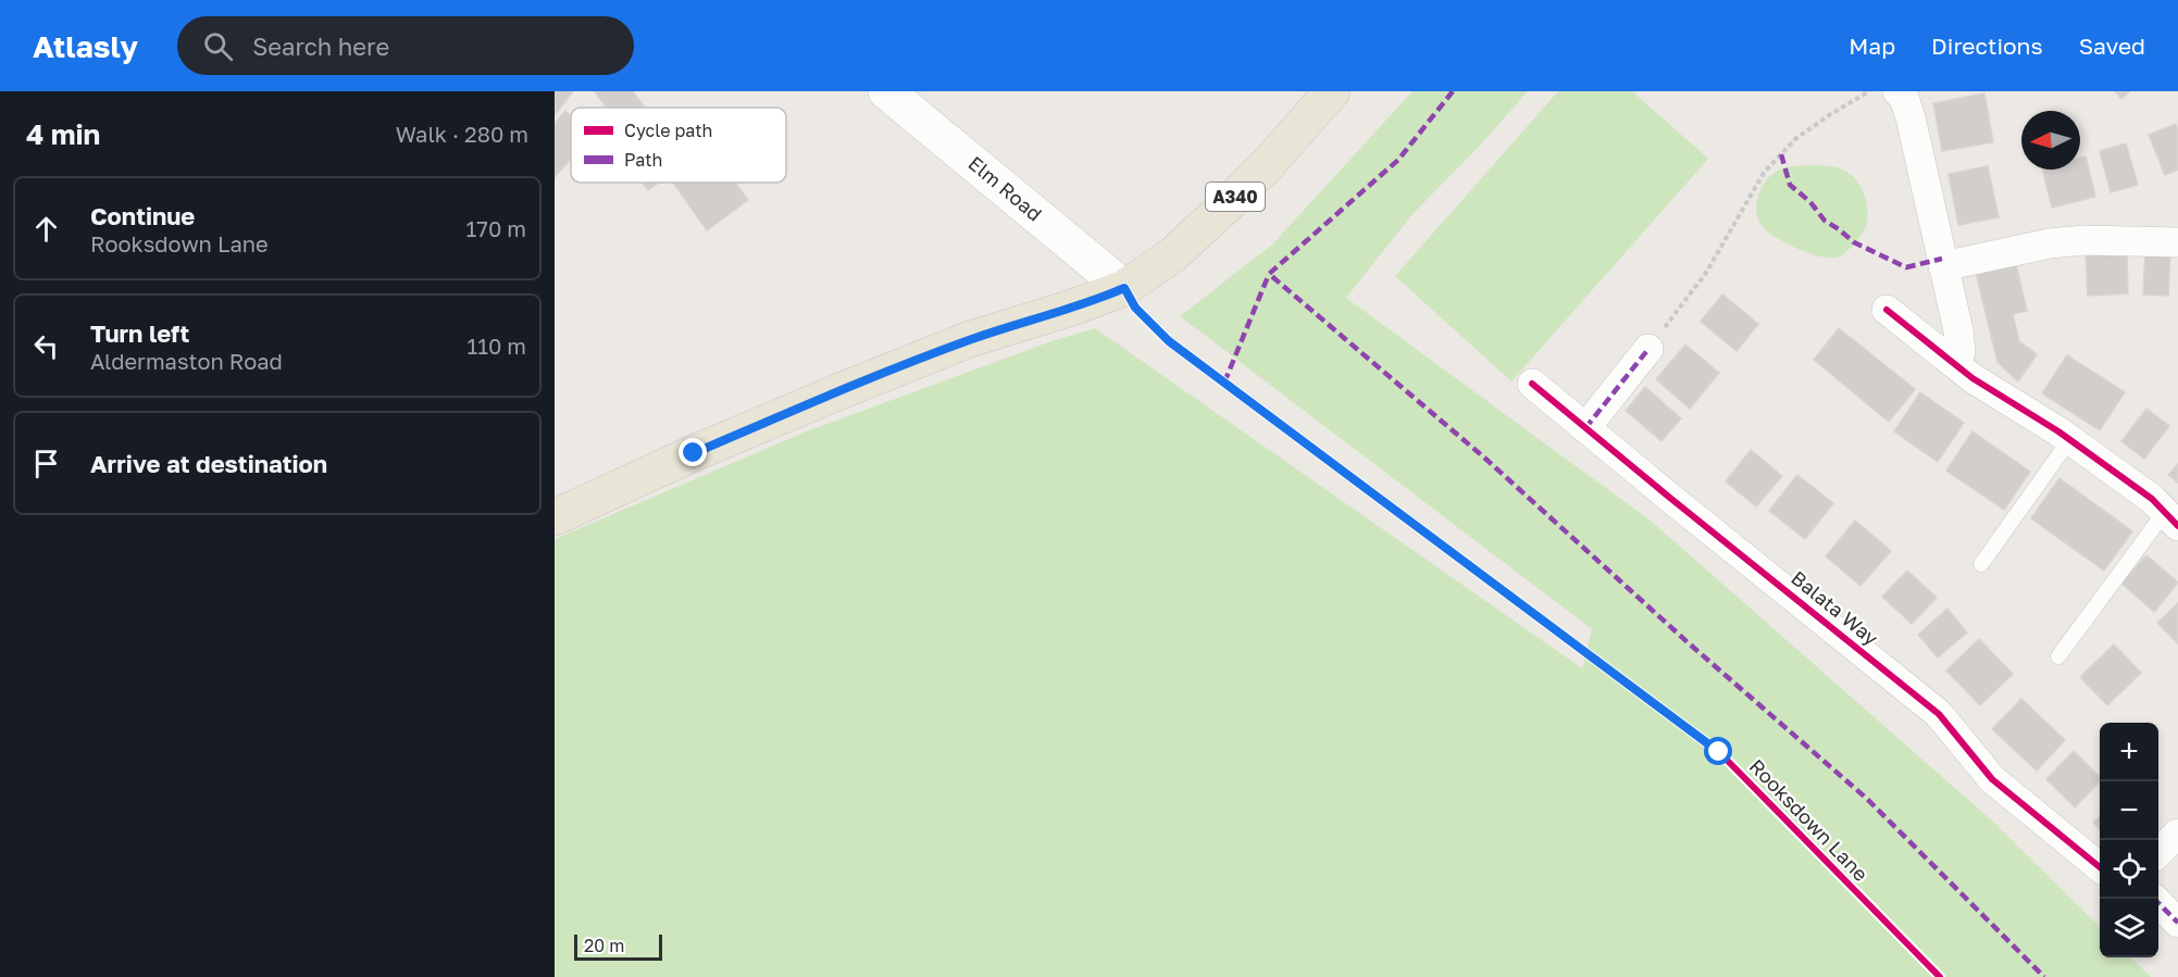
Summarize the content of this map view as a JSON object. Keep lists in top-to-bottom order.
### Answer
{
  "streets": {
    "main road": ["A340"],
    "street": ["Elm Road", "Balata Way"],
    "cycle path": ["Rooksdown Lane"]
  },
  "crossings": [
    ["Elm Road", "A340"]
  ],
  "legend": ["Cycle path", "Path"],
  "scale_bar": "20 m",
  "north": "left",
  "page": {
    "header": "Atlasly",
    "search": "Search here",
    "nav": ["Map", "Directions", "Saved"],
    "heading": ["4 min", "Walk · 280 m"],
    "list": [
      ["Continue", "Rooksdown Lane", "170 m"],
      ["Turn left", "Aldermaston Road", "110 m"],
      "Arrive at destination"
    ],
    "map_buttons": ["+", "−"],
    "scale": "20 m"
  }
}
